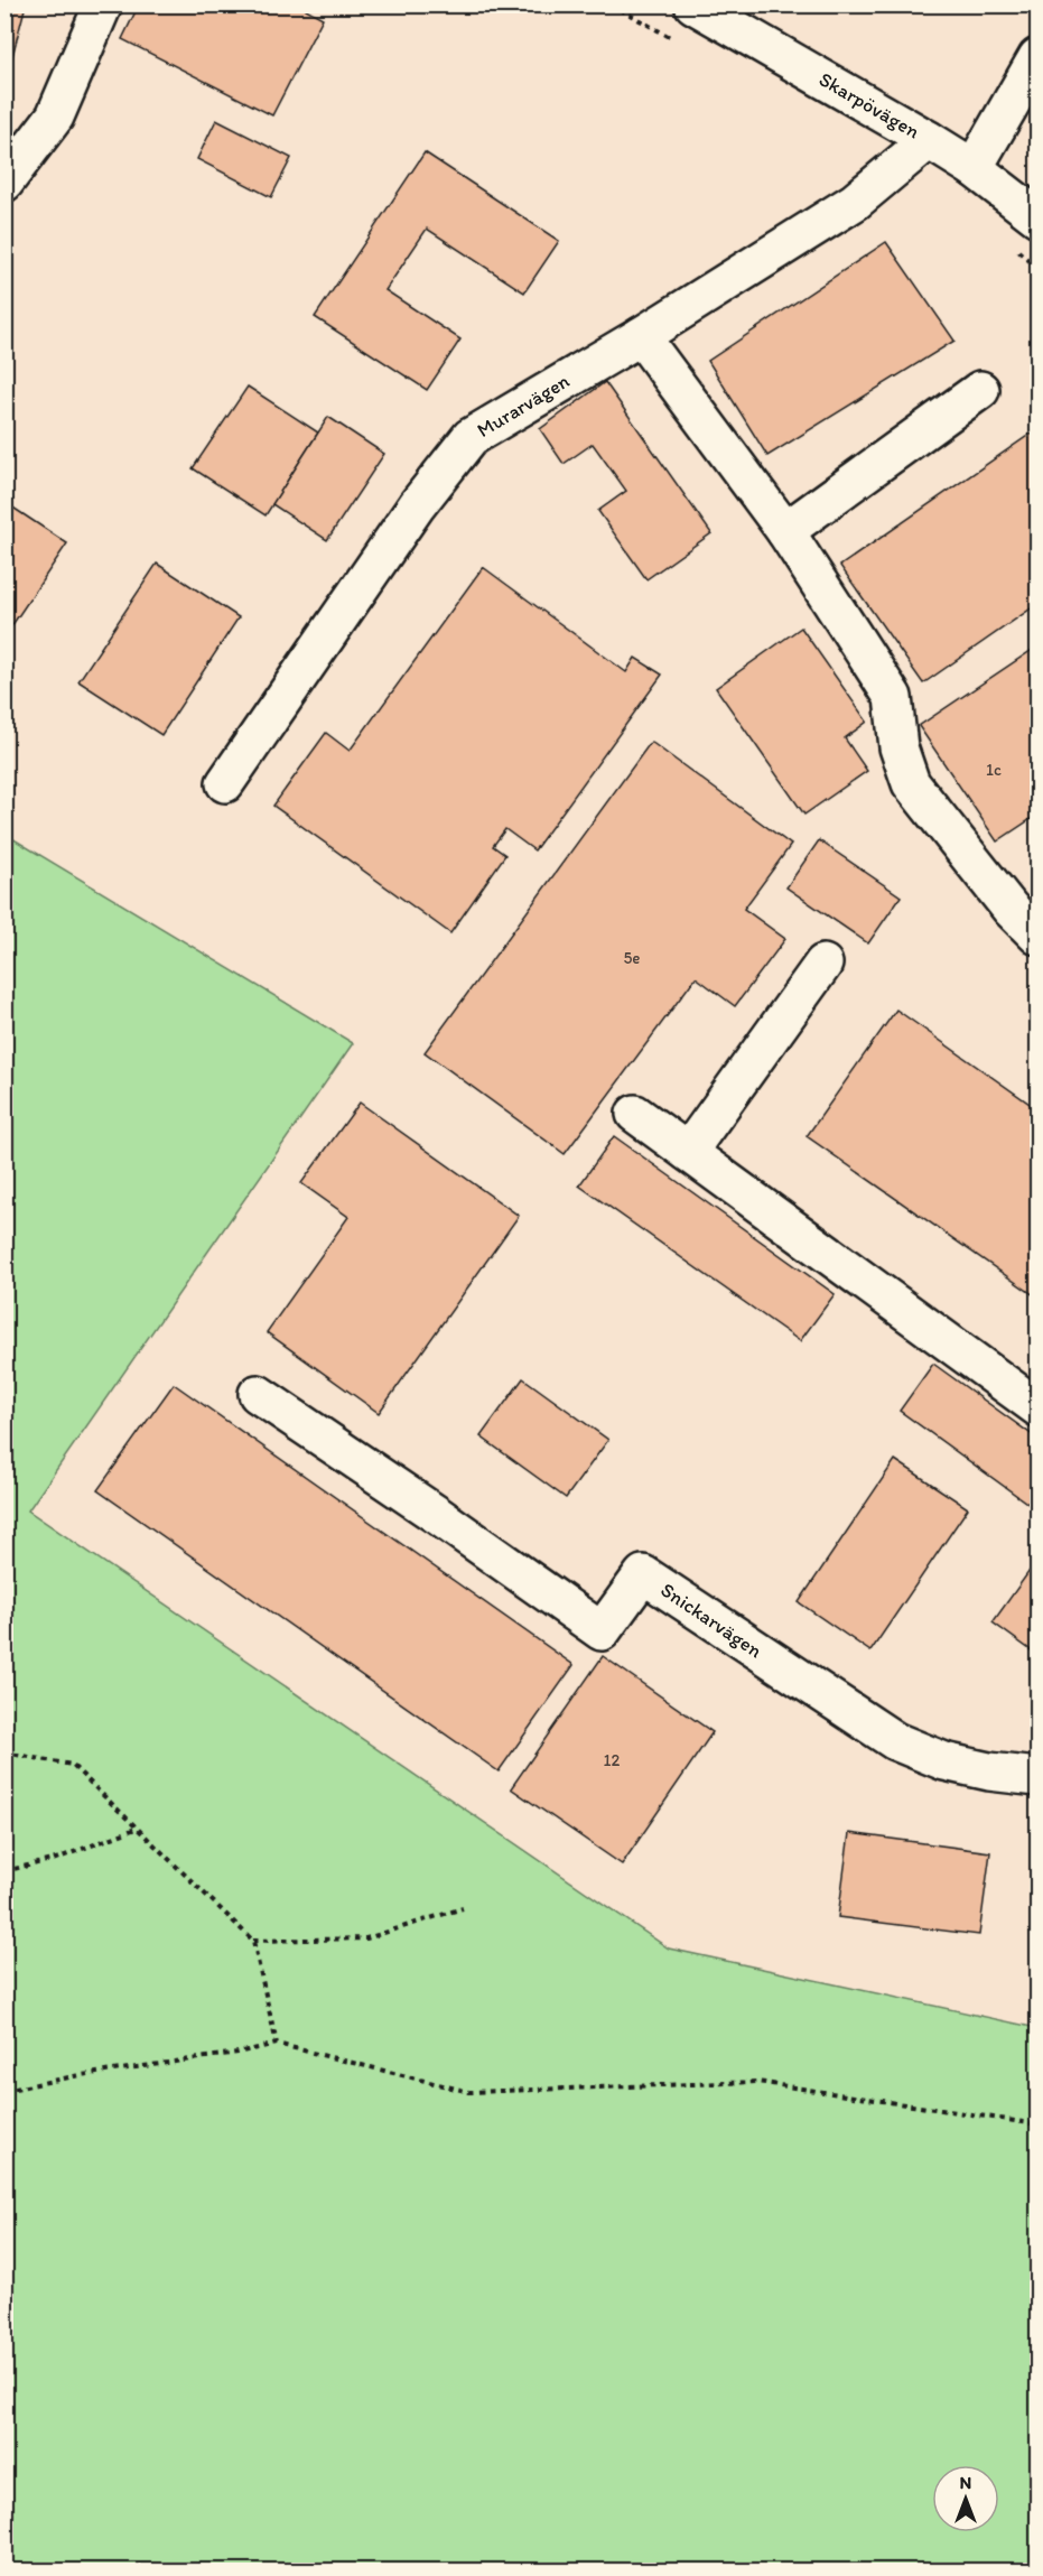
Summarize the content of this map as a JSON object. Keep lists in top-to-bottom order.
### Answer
{
  "streets": {
    "street": ["Skarpövägen", "Murarvägen", "Snickarvägen"]
  },
  "crossings": [
    ["Skarpövägen", "Murarvägen"]
  ],
  "house_numbers": ["1c", "5e", "12"],
  "north": "top"
}
